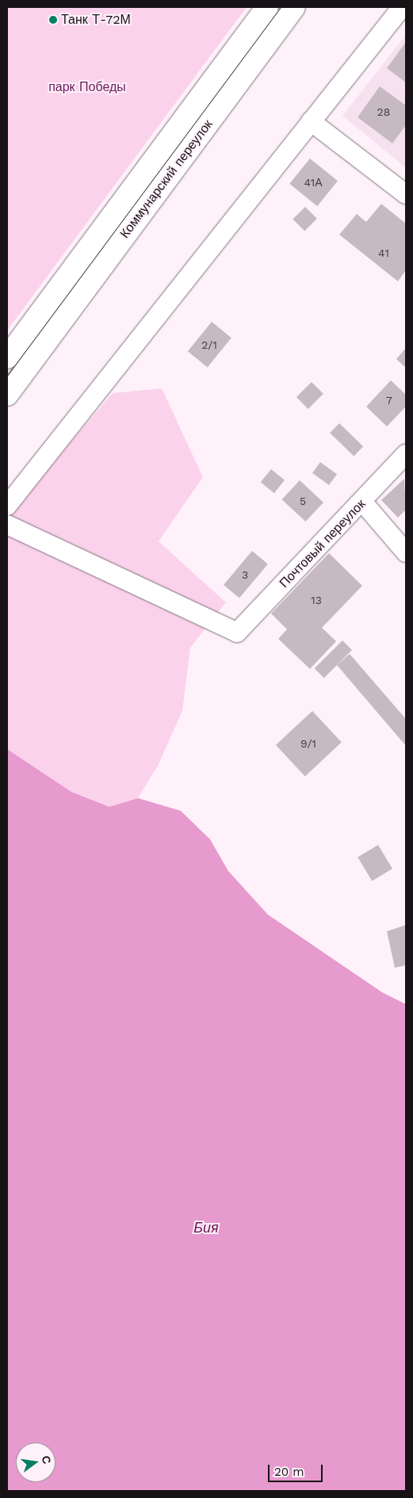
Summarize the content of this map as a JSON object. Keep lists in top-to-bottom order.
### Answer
{
  "streets": {
    "main road": ["Коммунарский переулок"],
    "street": ["Почтовый переулок"]
  },
  "water": ["Бия"],
  "parks": ["парк Победы"],
  "places": ["Танк Т-72М"],
  "house_numbers": [
    "28",
    "41А",
    "41",
    "2/1",
    "7",
    "5",
    "3",
    "13",
    "9/1"
  ],
  "scale_bar": "20 m",
  "north": "right"
}
